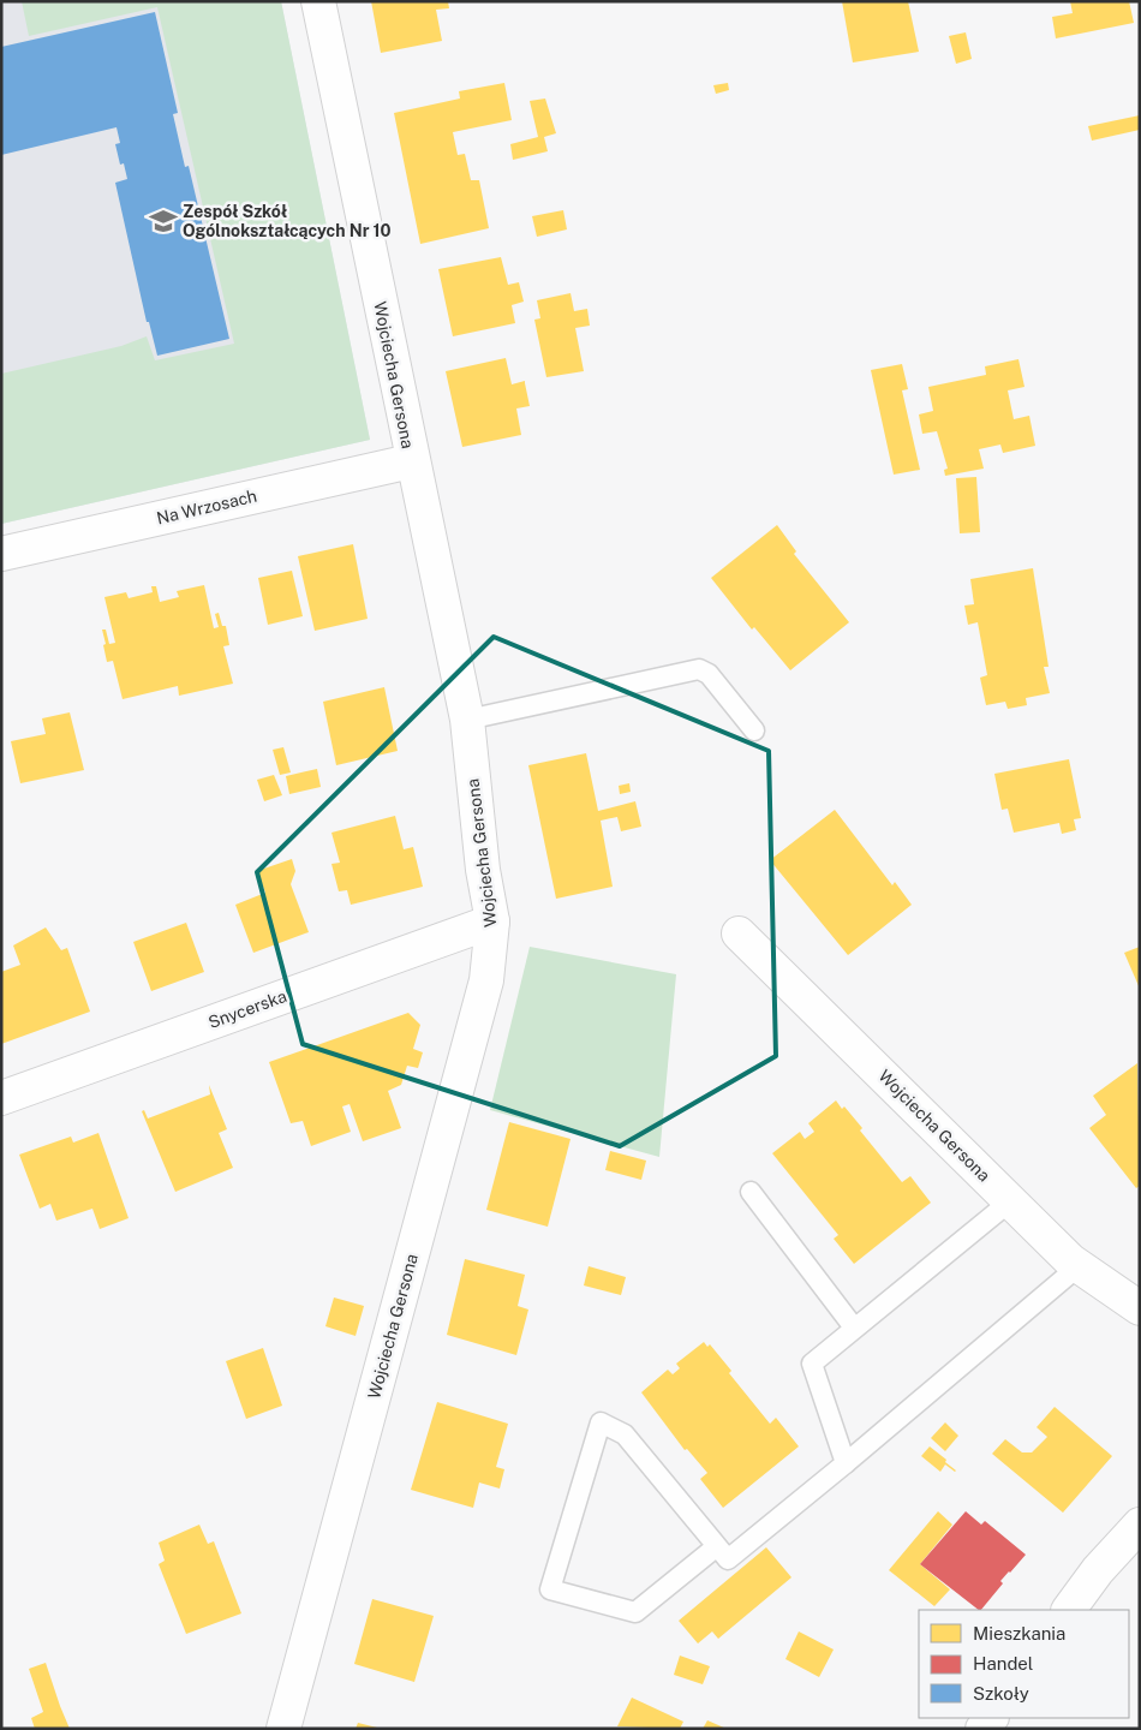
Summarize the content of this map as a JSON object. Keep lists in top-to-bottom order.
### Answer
{
  "streets": {
    "street": ["Wojciecha Gersona", "Na Wrzosach", "Snycerska"]
  },
  "crossings": [
    ["Wojciecha Gersona", "Na Wrzosach"],
    ["Wojciecha Gersona", "Snycerska"]
  ],
  "places": {
    "school or university": ["Zespół Szkół Ogólnokształcących Nr 10"]
  },
  "legend": ["Mieszkania", "Handel", "Szkoły"]
}
